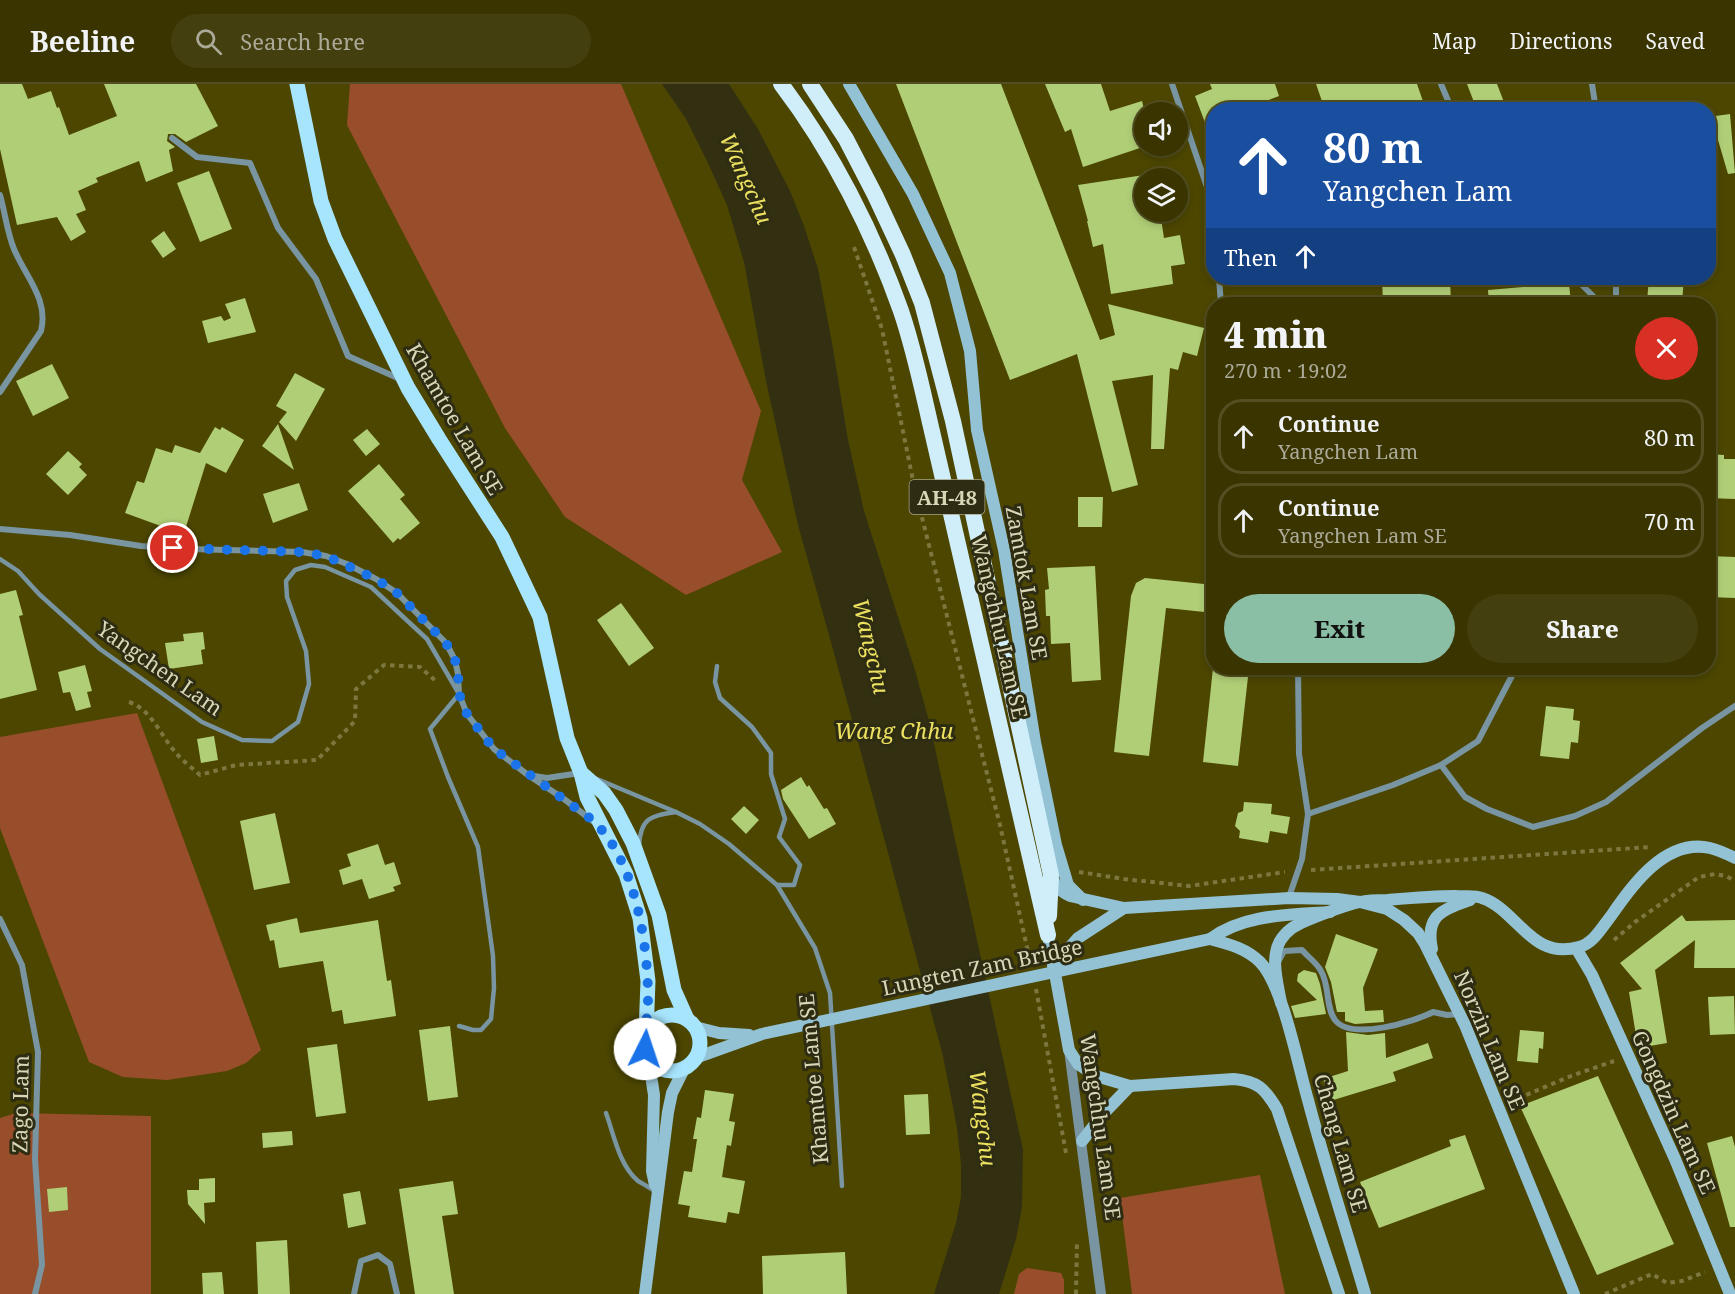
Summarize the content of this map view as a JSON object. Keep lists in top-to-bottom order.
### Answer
{
  "streets": {
    "highway": ["AH-48", "Wangchhu Lam SE"],
    "main road": [
      "Khamtoe Lam SE",
      "Zamtok Lam SE",
      "Lungten Zam Bridge",
      "Norzin Lam SE",
      "Gongdzin Lam SE",
      "Chang Lam SE"
    ],
    "street": ["Yangchen Lam", "Zago Lam"]
  },
  "crossings": [
    ["Khamtoe Lam SE", "Yangchen Lam"],
    ["Zamtok Lam SE", "Wangchhu Lam SE"],
    ["Lungten Zam Bridge", "Chang Lam SE"]
  ],
  "water": ["Wangchu", "Wang Chhu"],
  "page": {
    "header": "Beeline",
    "search": "Search here",
    "nav": ["Map", "Directions", "Saved"],
    "turn": ["80 m", "Yangchen Lam"],
    "then": "Then",
    "heading": ["4 min", "270 m · 19:02"],
    "list": [
      {
        "name": "Continue",
        "note": "Yangchen Lam",
        "value": "80 m"
      },
      {
        "name": "Continue",
        "note": "Yangchen Lam SE",
        "value": "70 m"
      }
    ],
    "buttons": ["Exit", "Share"]
  }
}
